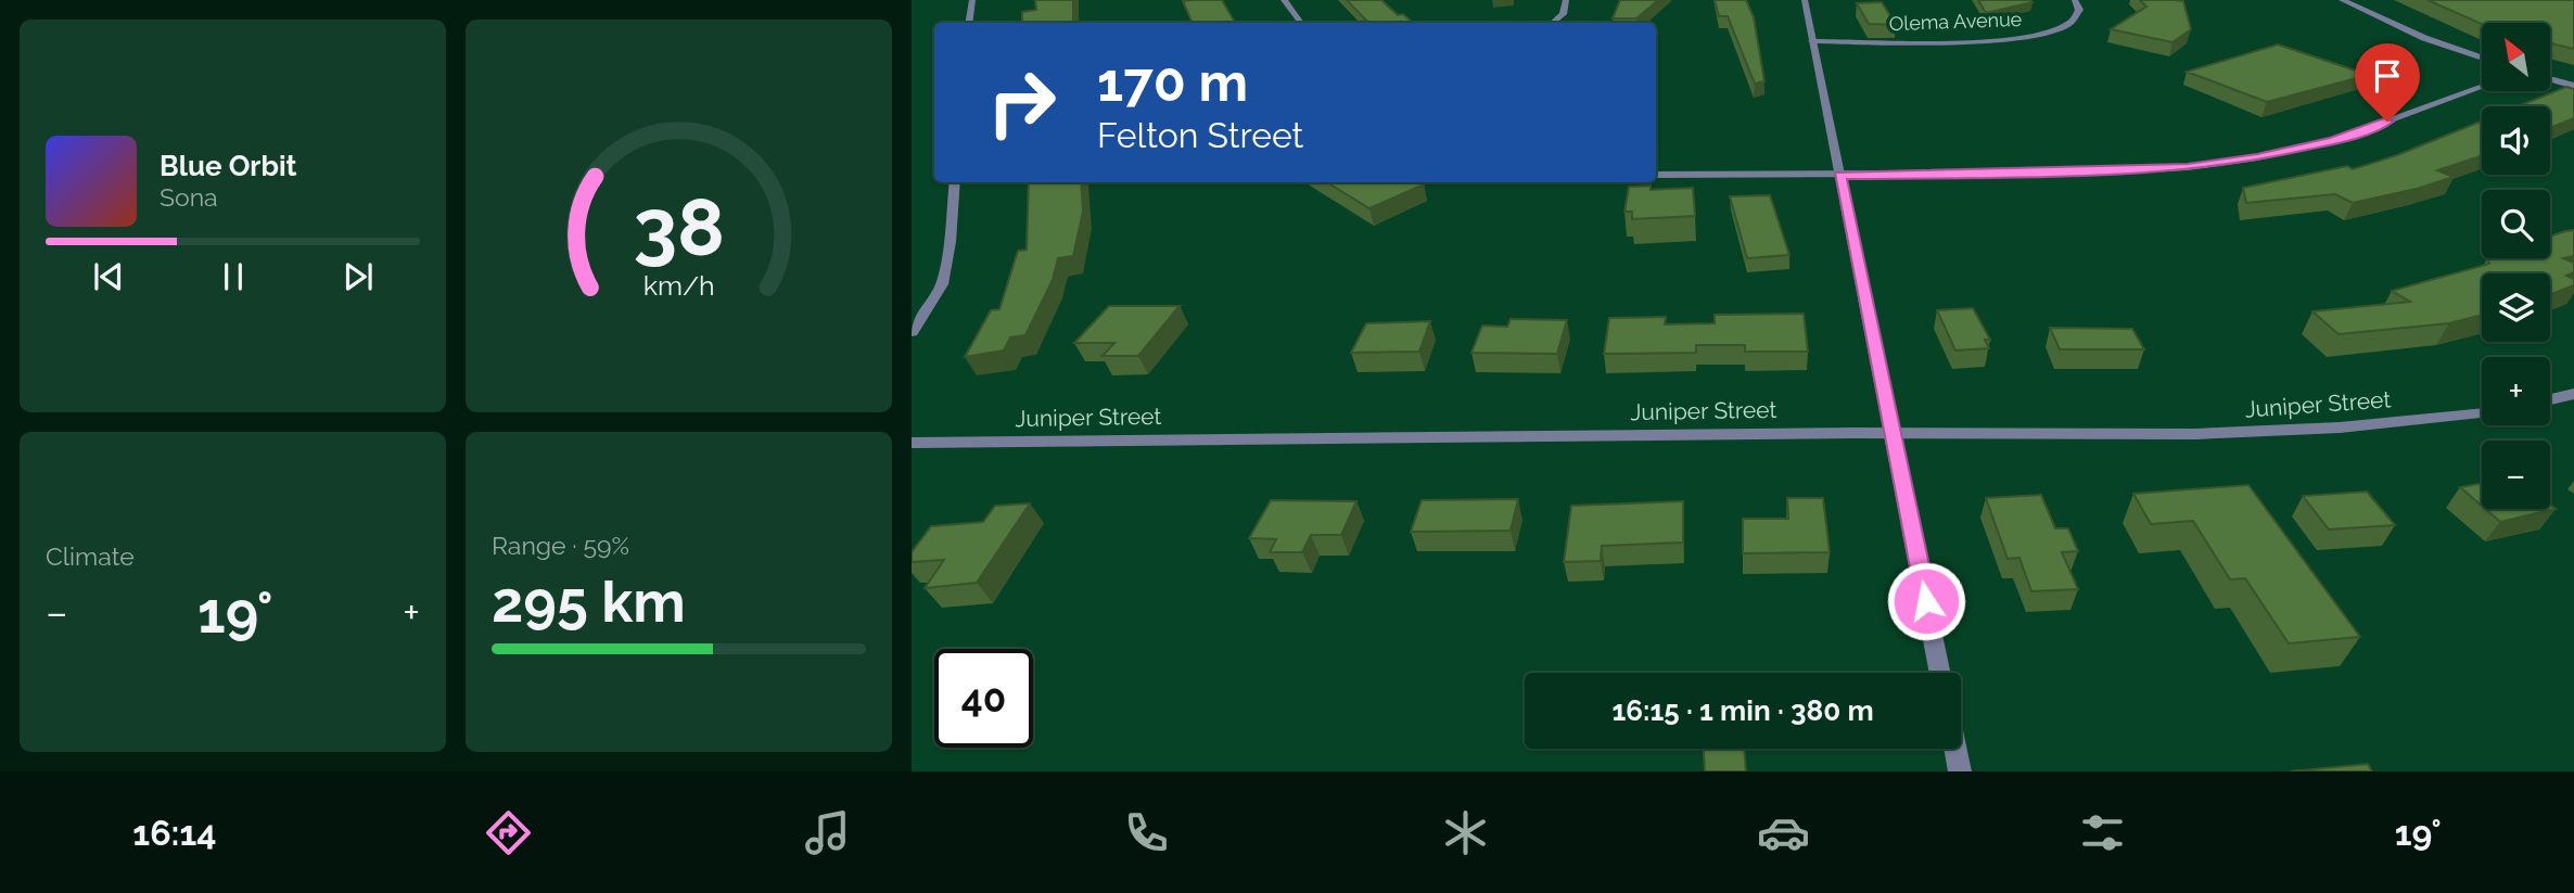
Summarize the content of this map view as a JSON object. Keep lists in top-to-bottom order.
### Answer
{
  "streets": {
    "street": ["Olema Avenue", "Juniper Street"]
  },
  "north": "top left",
  "page": {
    "map_buttons": ["+", "−"],
    "turn": ["170 m", "Felton Street"],
    "song": ["Blue Orbit", "Sona"],
    "tile": [
      "Climate",
      ["Range · 59%", "295 km"]
    ],
    "heat": ["−", "19°", "+"],
    "limit": "40",
    "trip": "16:15 · 1 min · 380 m",
    "tabs": ["16:14", "19°"],
    "gauge": ["38", "km/h"]
  }
}
